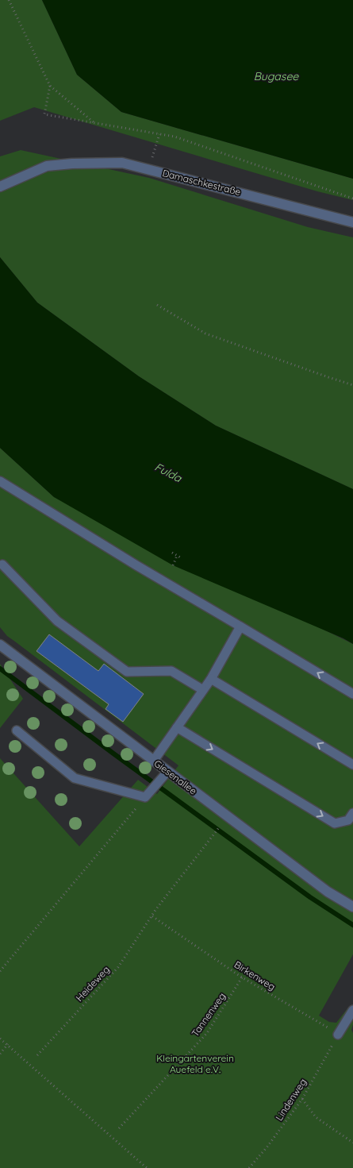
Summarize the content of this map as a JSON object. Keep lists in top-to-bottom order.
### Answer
{
  "streets": {
    "street": ["Damaschkestraße", "Giesenallee"],
    "path": [
      "Birkenweg",
      "Heideweg",
      "Tannenweg",
      "Lindenweg"
    ]
  },
  "crossings": [
    ["Birkenweg", "Heideweg"],
    ["Birkenweg", "Tannenweg"],
    ["Birkenweg", "Lindenweg"]
  ],
  "water": ["Bugasee", "Fulda"],
  "parks": ["Kleingartenverein Auefeld e.V."]
}
